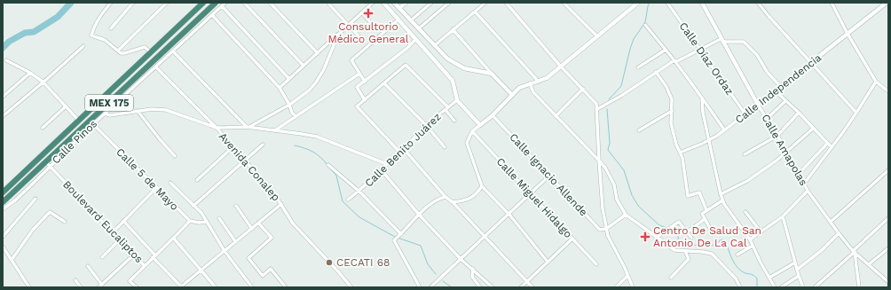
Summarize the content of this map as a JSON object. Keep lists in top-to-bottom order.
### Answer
{
  "streets": {
    "highway": ["MEX 175"],
    "street": [
      "Calle Díaz Ordaz",
      "Calle Independencia",
      "Calle Pinos",
      "Calle Benito Juárez",
      "Calle Amapolas",
      "Avenida Conalep",
      "Calle Ignacio Allende",
      "Calle 5 de Mayo",
      "Calle Miguel Hidalgo",
      "Boulevard Eucaliptos"
    ]
  },
  "crossings": [
    ["Calle Díaz Ordaz", "Calle Independencia"],
    ["Calle Independencia", "Calle Amapolas"],
    ["MEX 175", "Calle Pinos"],
    ["MEX 175", "Boulevard Eucaliptos"],
    ["Calle Pinos", "Avenida Conalep"],
    ["Calle Pinos", "Calle 5 de Mayo"],
    ["Calle Pinos", "Boulevard Eucaliptos"]
  ],
  "places": {
    "health": ["Consultorio Médico General", "Centro De Salud San Antonio De La Cal"],
    "other": ["CECATI 68"]
  }
}
